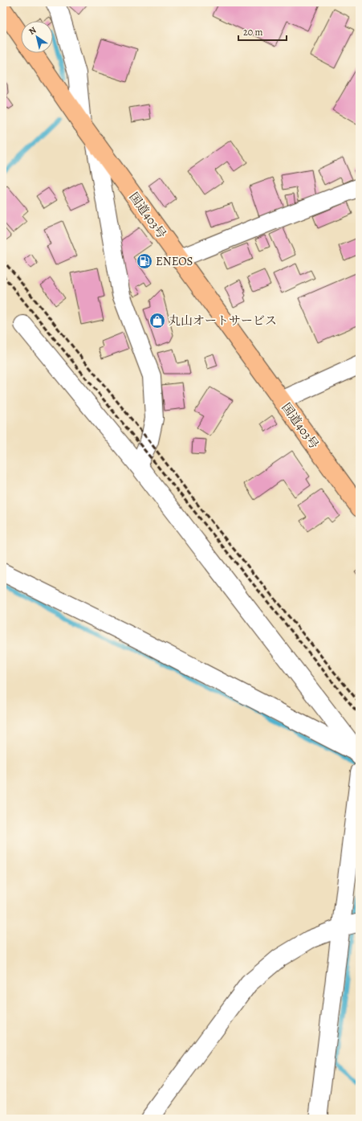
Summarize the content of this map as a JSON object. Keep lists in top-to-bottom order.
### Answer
{
  "streets": {
    "highway": ["国道403号"]
  },
  "places": {
    "fuel station": ["ENEOS"],
    "shop": ["丸山オートサービス"]
  },
  "scale_bar": "20 m",
  "north": "top left"
}
